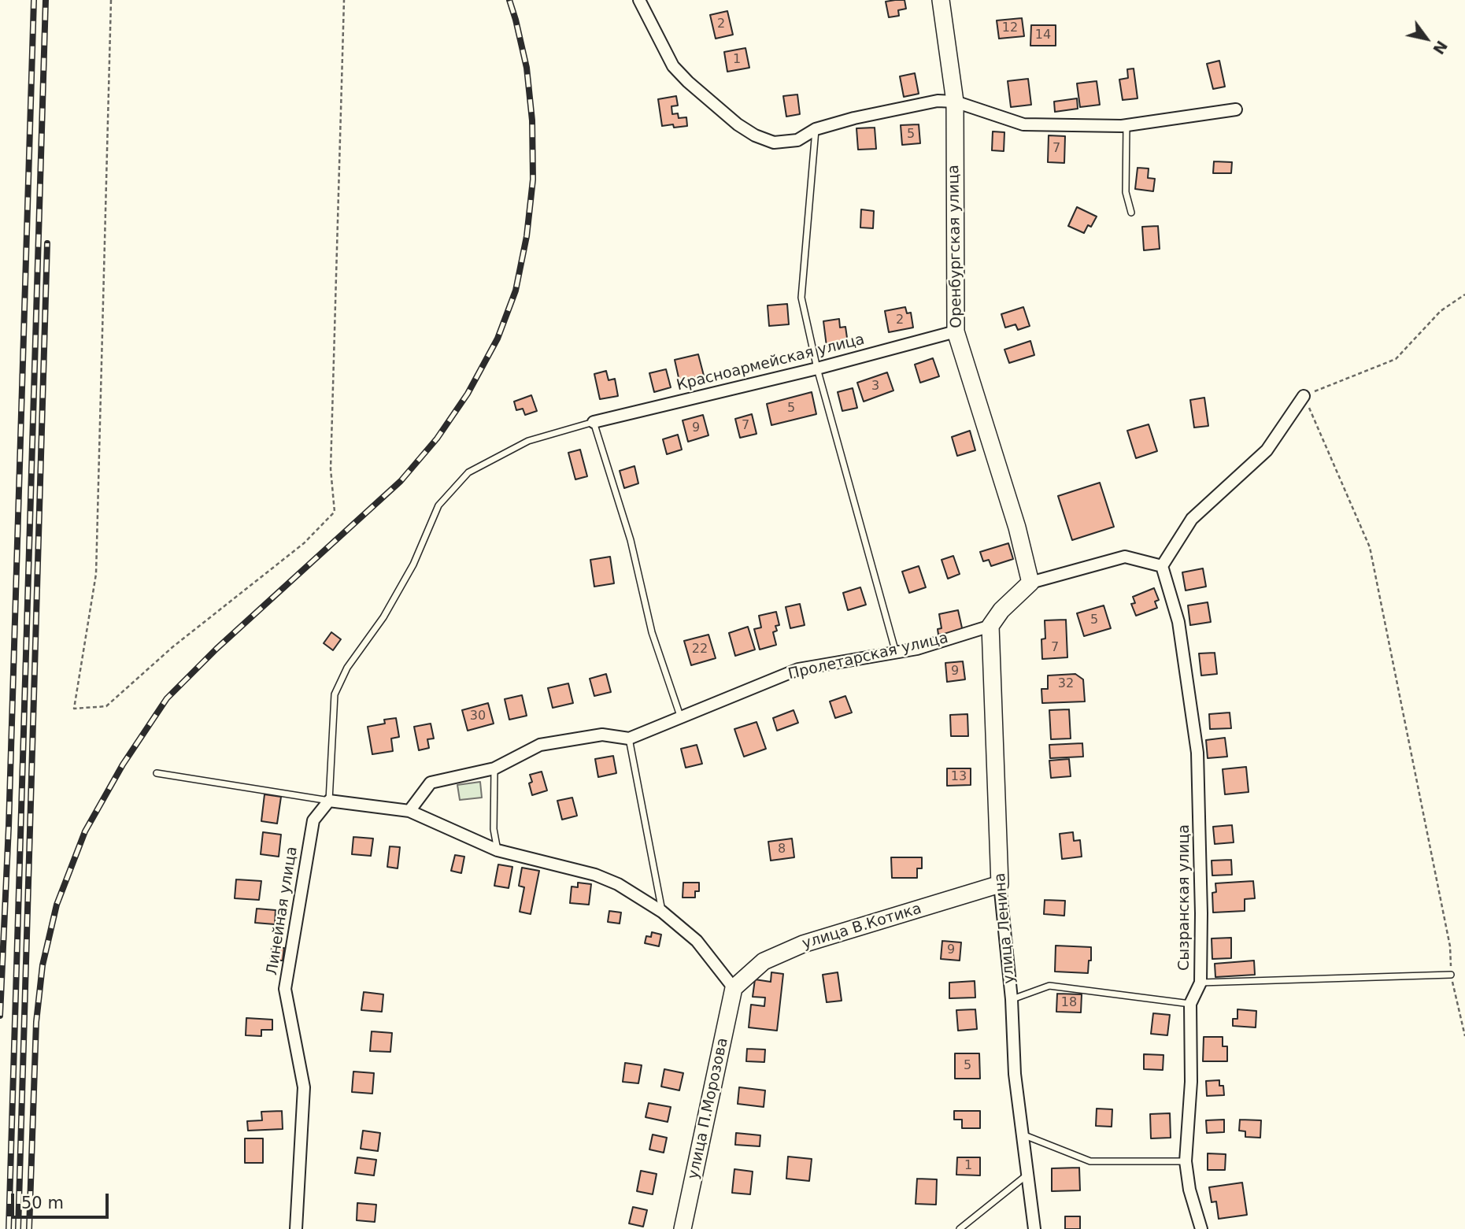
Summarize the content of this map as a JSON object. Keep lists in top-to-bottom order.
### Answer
{
  "streets": {
    "street": [
      "Оренбургская улица",
      "Красноармейская улица",
      "Пролетарская улица",
      "Сызранская улица",
      "Линейная улица",
      "улица В.Котика",
      "улица Ленина",
      "улица П.Морозова"
    ]
  },
  "crossings": [
    ["Оренбургская улица", "Красноармейская улица"],
    ["Пролетарская улица", "улица Ленина"],
    ["улица В.Котика", "улица Ленина"],
    ["улица В.Котика", "улица П.Морозова"]
  ],
  "house_numbers": [
    "2",
    "12",
    "14",
    "1",
    "5",
    "7",
    "2",
    "3",
    "5",
    "7",
    "9",
    "5",
    "7",
    "22",
    "9",
    "32",
    "30",
    "13",
    "8",
    "9",
    "18",
    "5",
    "1"
  ],
  "scale_bar": "50 m",
  "north": "bottom right"
}
